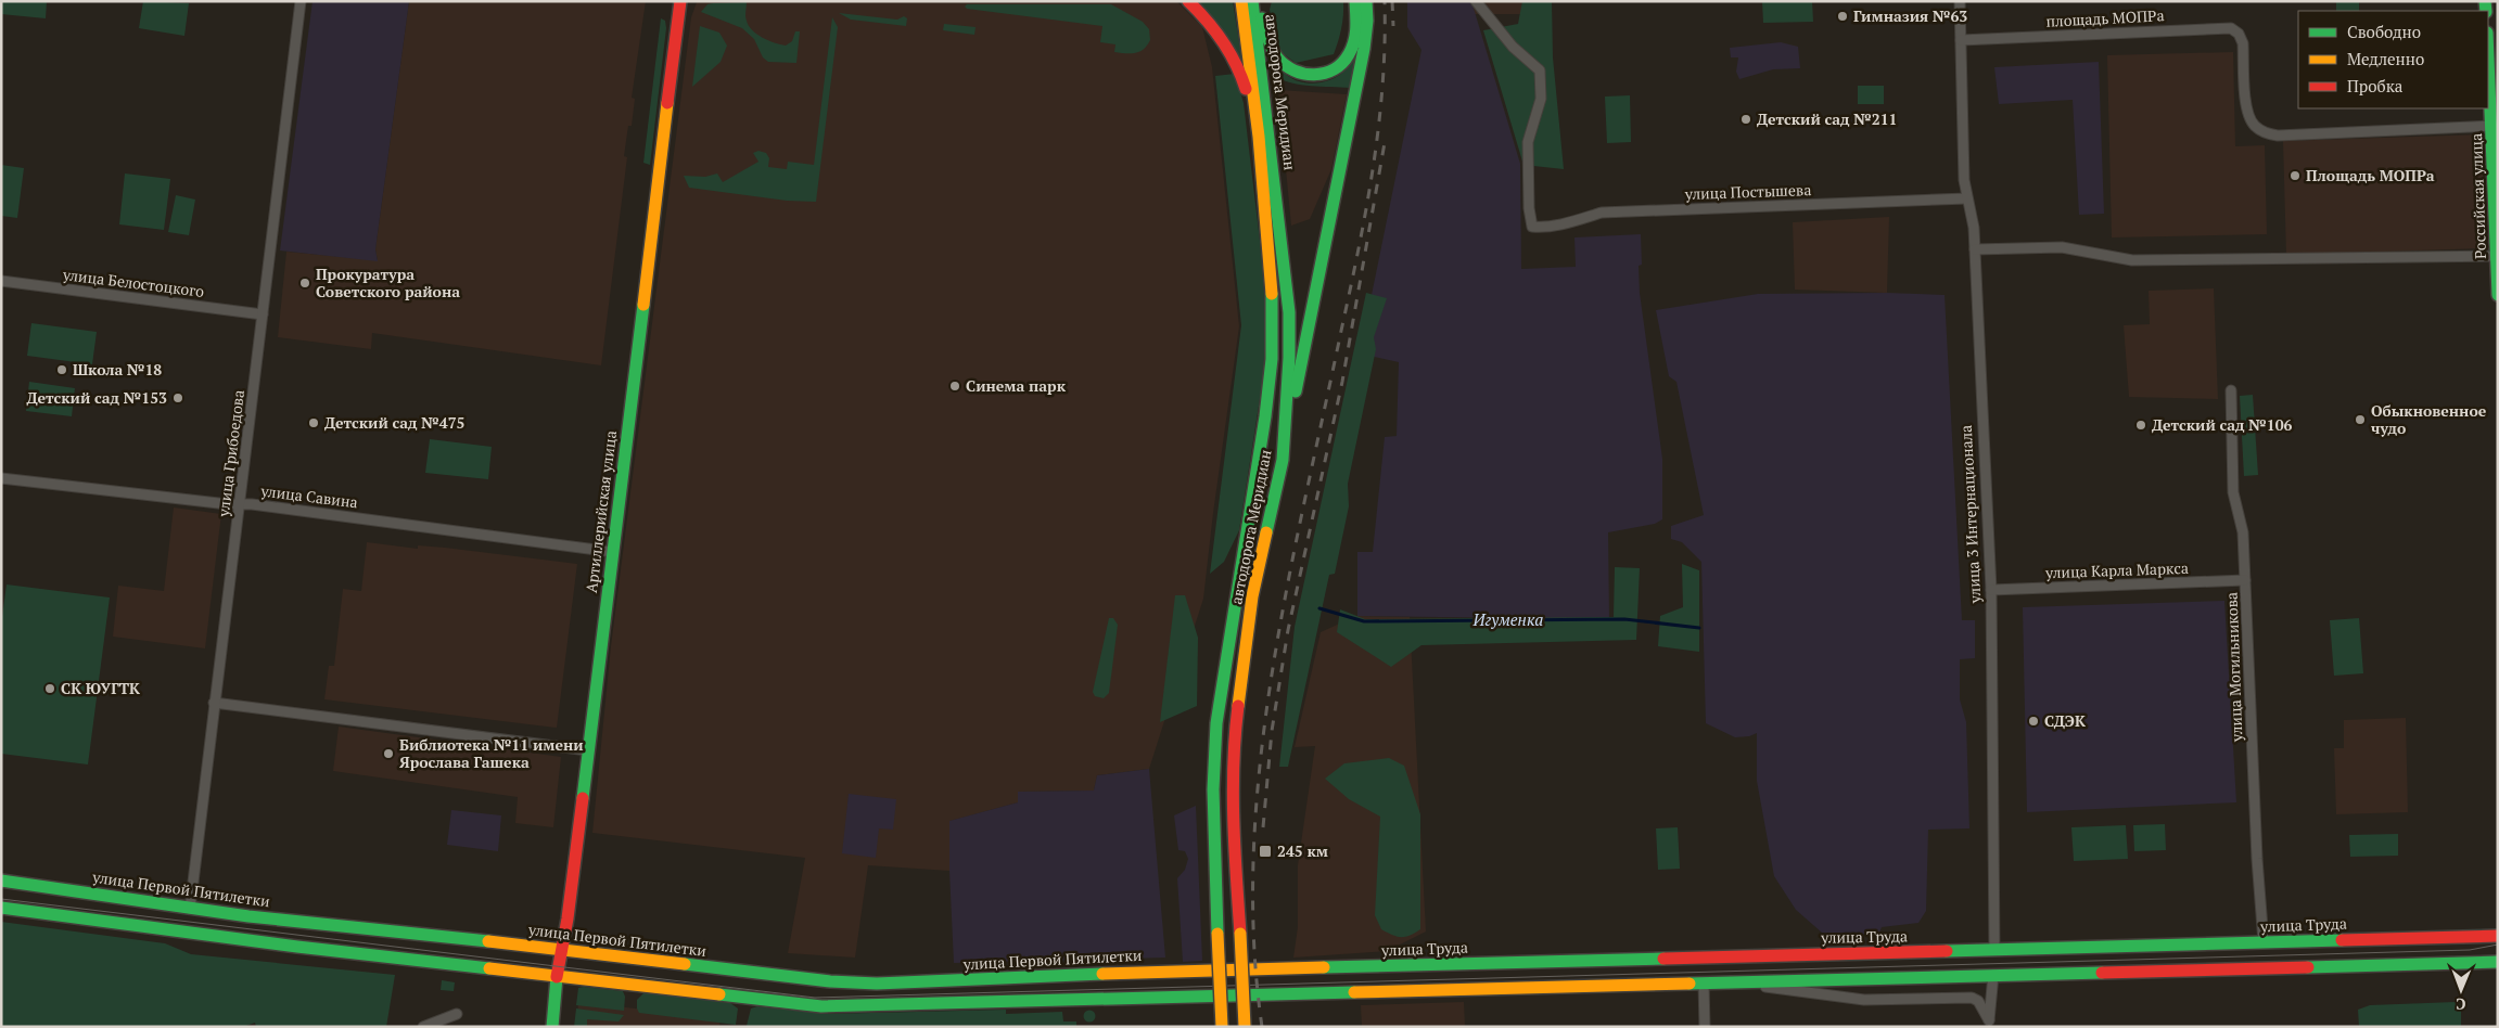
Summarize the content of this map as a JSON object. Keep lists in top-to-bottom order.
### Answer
{
  "streets": {
    "main road": [
      "автодорога Меридиан",
      "Российская улица",
      "Артиллерийская улица",
      "улица 3 Интернационала",
      "улица Первой Пятилетки",
      "улица Труда"
    ],
    "street": [
      "площадь МОПРа",
      "улица Постышева",
      "улица Белостоцкого",
      "улица Грибоедова",
      "улица Савина",
      "улица Карла Маркса",
      "улица Могильникова"
    ]
  },
  "crossings": [
    ["площадь МОПРа", "Российская улица"],
    ["площадь МОПРа", "улица 3 Интернационала"],
    ["улица Постышева", "улица 3 Интернационала"],
    ["улица Белостоцкого", "улица Грибоедова"],
    ["улица Грибоедова", "улица Савина"],
    ["улица Грибоедова", "улица Первой Пятилетки"],
    ["улица Савина", "Артиллерийская улица"],
    ["Артиллерийская улица", "улица Первой Пятилетки"],
    ["улица 3 Интернационала", "улица Карла Маркса"],
    ["улица 3 Интернационала", "улица Труда"],
    ["улица Карла Маркса", "улица Могильникова"],
    ["улица Могильникова", "улица Труда"],
    ["улица Первой Пятилетки", "улица Труда"]
  ],
  "water": ["Игуменка"],
  "places": {
    "other": [
      "Гимназия №63",
      "Детский сад №211",
      "Площадь МОПРа",
      "Прокуратура Советского района",
      "Школа №18",
      "Синема парк",
      "Детский сад №153",
      "Обыкновенное чудо",
      "Детский сад №475",
      "Детский сад №106",
      "СК ЮУГТК",
      "СДЭК",
      "Библиотека №11 имени Ярослава Гашека"
    ],
    "transit": ["245 км"]
  },
  "legend": ["Свободно", "Медленно", "Пробка"],
  "north": "bottom"
}
